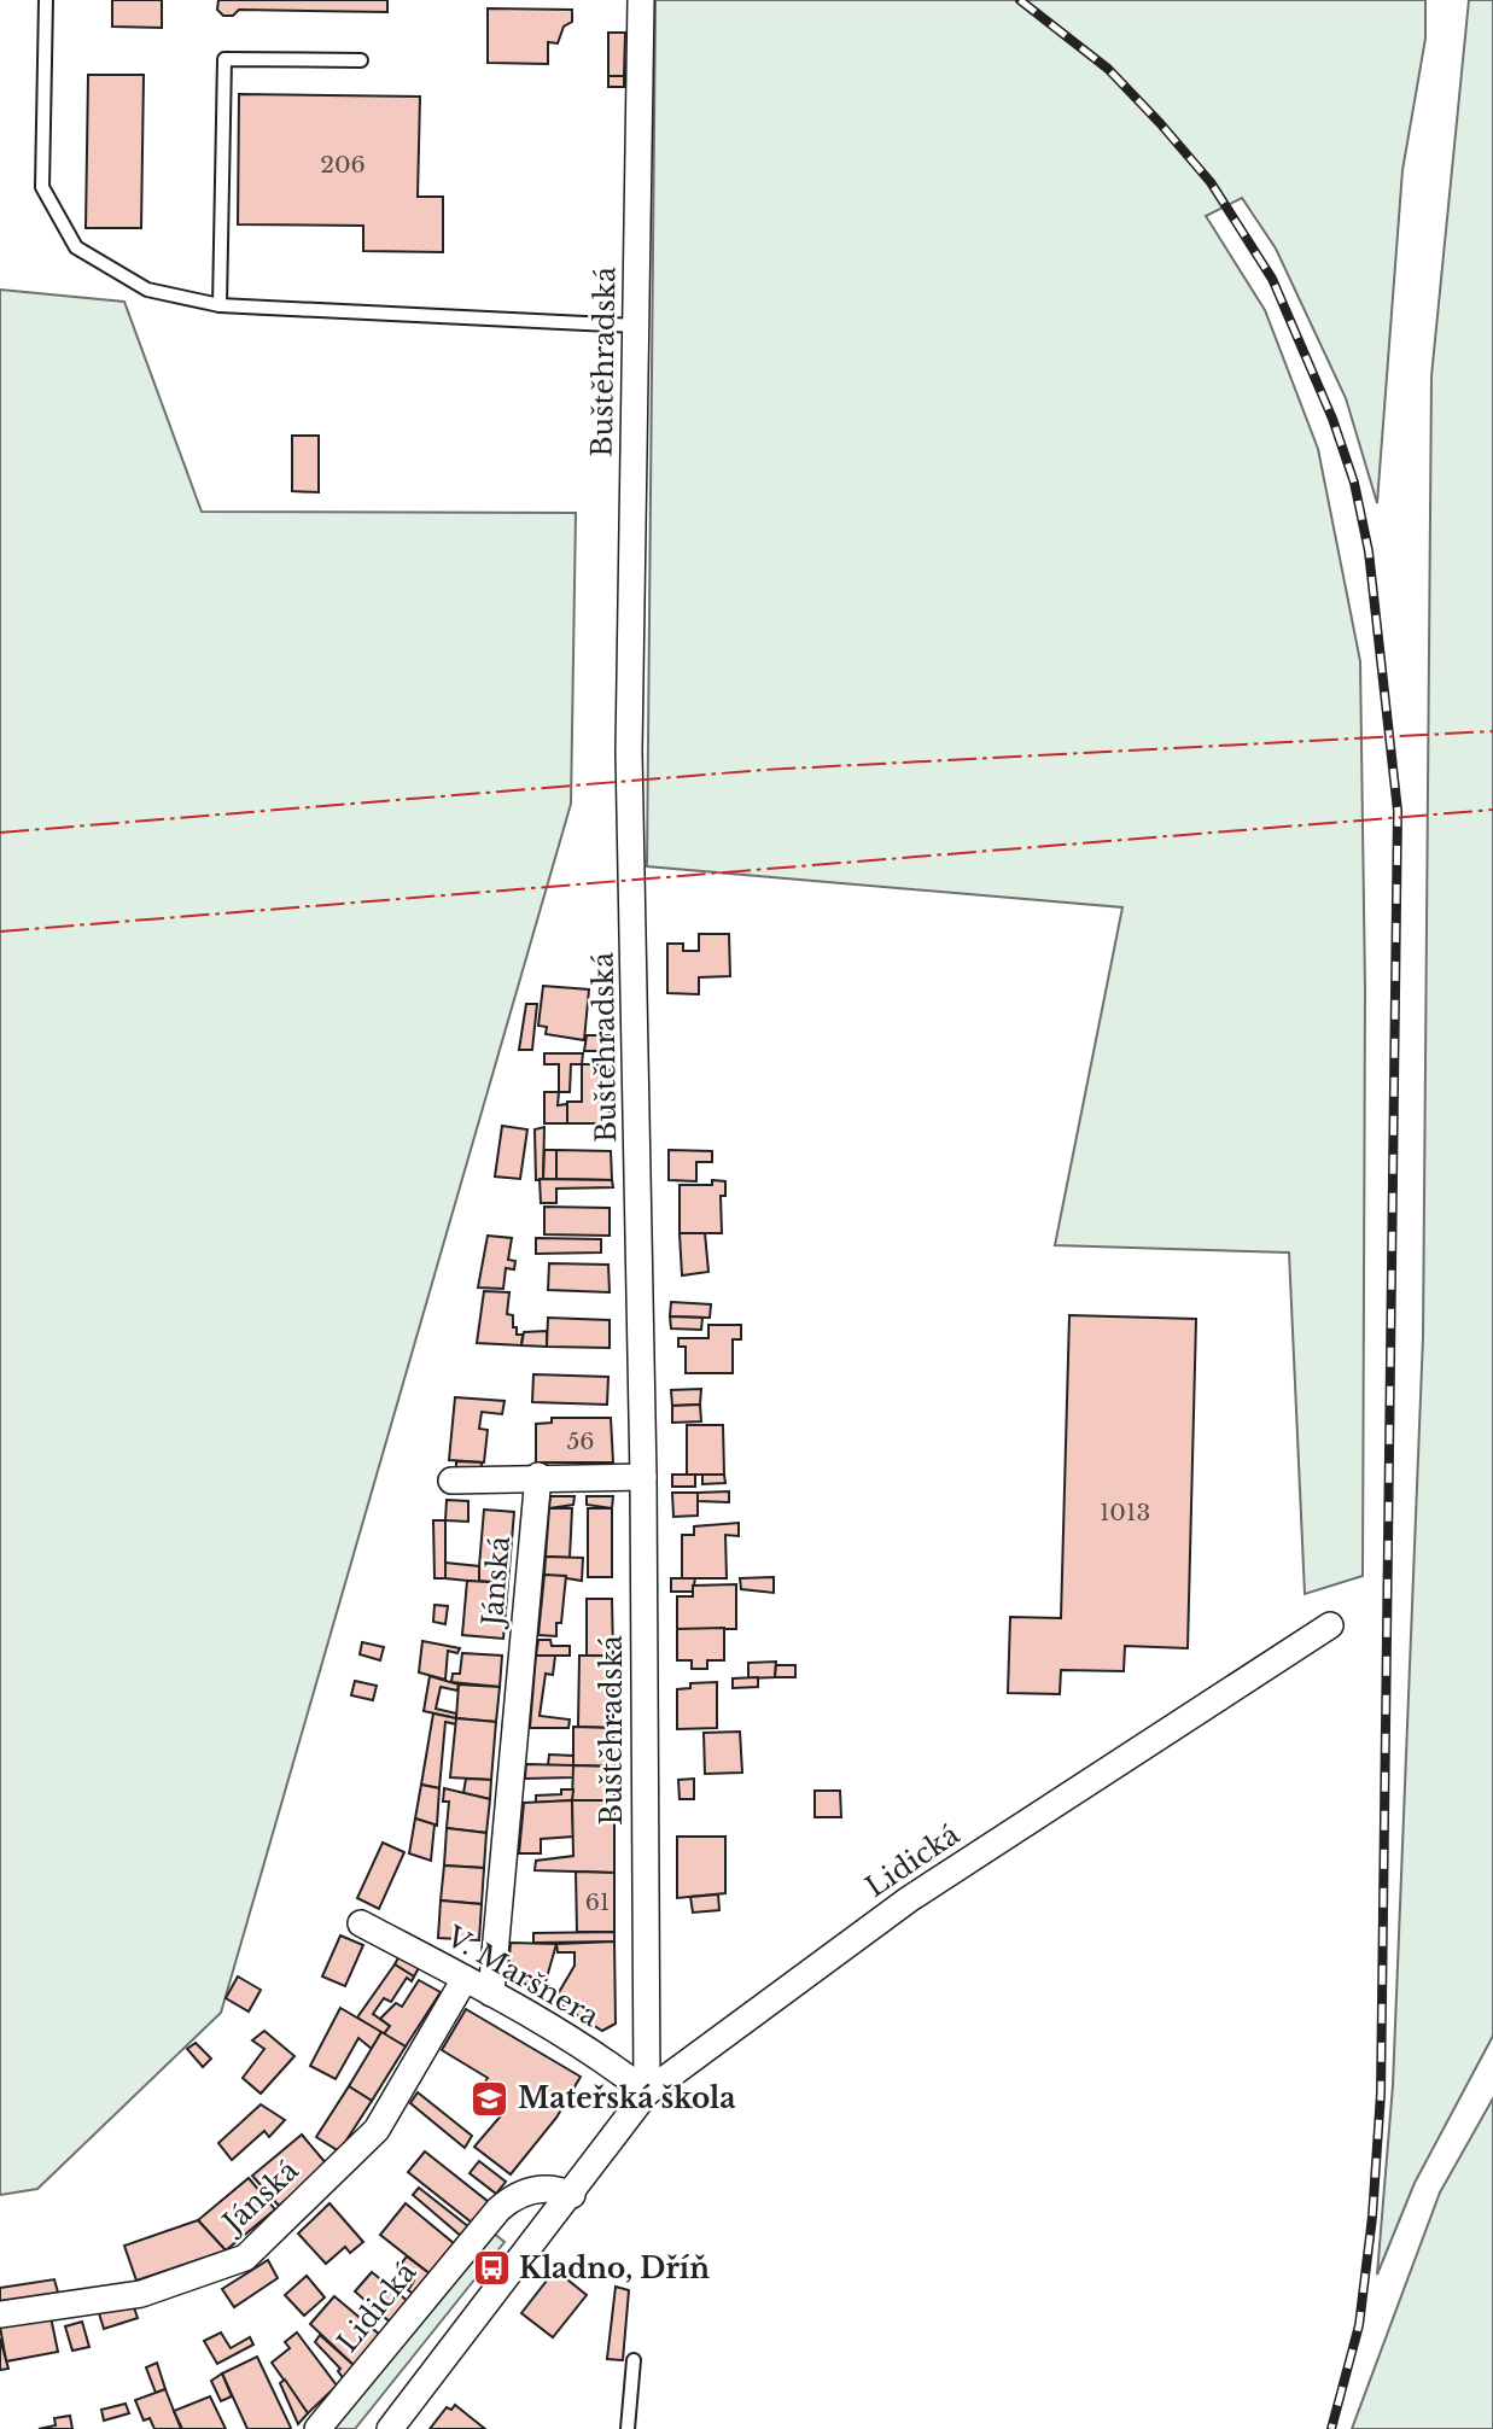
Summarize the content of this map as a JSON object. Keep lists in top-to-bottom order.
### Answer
{
  "streets": {
    "street": [
      "Buštěhradská",
      "Jánská",
      "Lidická",
      "V. Maršnera"
    ]
  },
  "crossings": [
    ["Buštěhradská", "Lidická"],
    ["Buštěhradská", "V. Maršnera"],
    ["Jánská", "V. Maršnera"],
    ["Lidická", "V. Maršnera"]
  ],
  "places": {
    "school or university": ["Mateřská škola"],
    "bus stop": ["Kladno, Dříň"]
  },
  "house_numbers": [
    "206",
    "56",
    "1013",
    "61"
  ]
}
